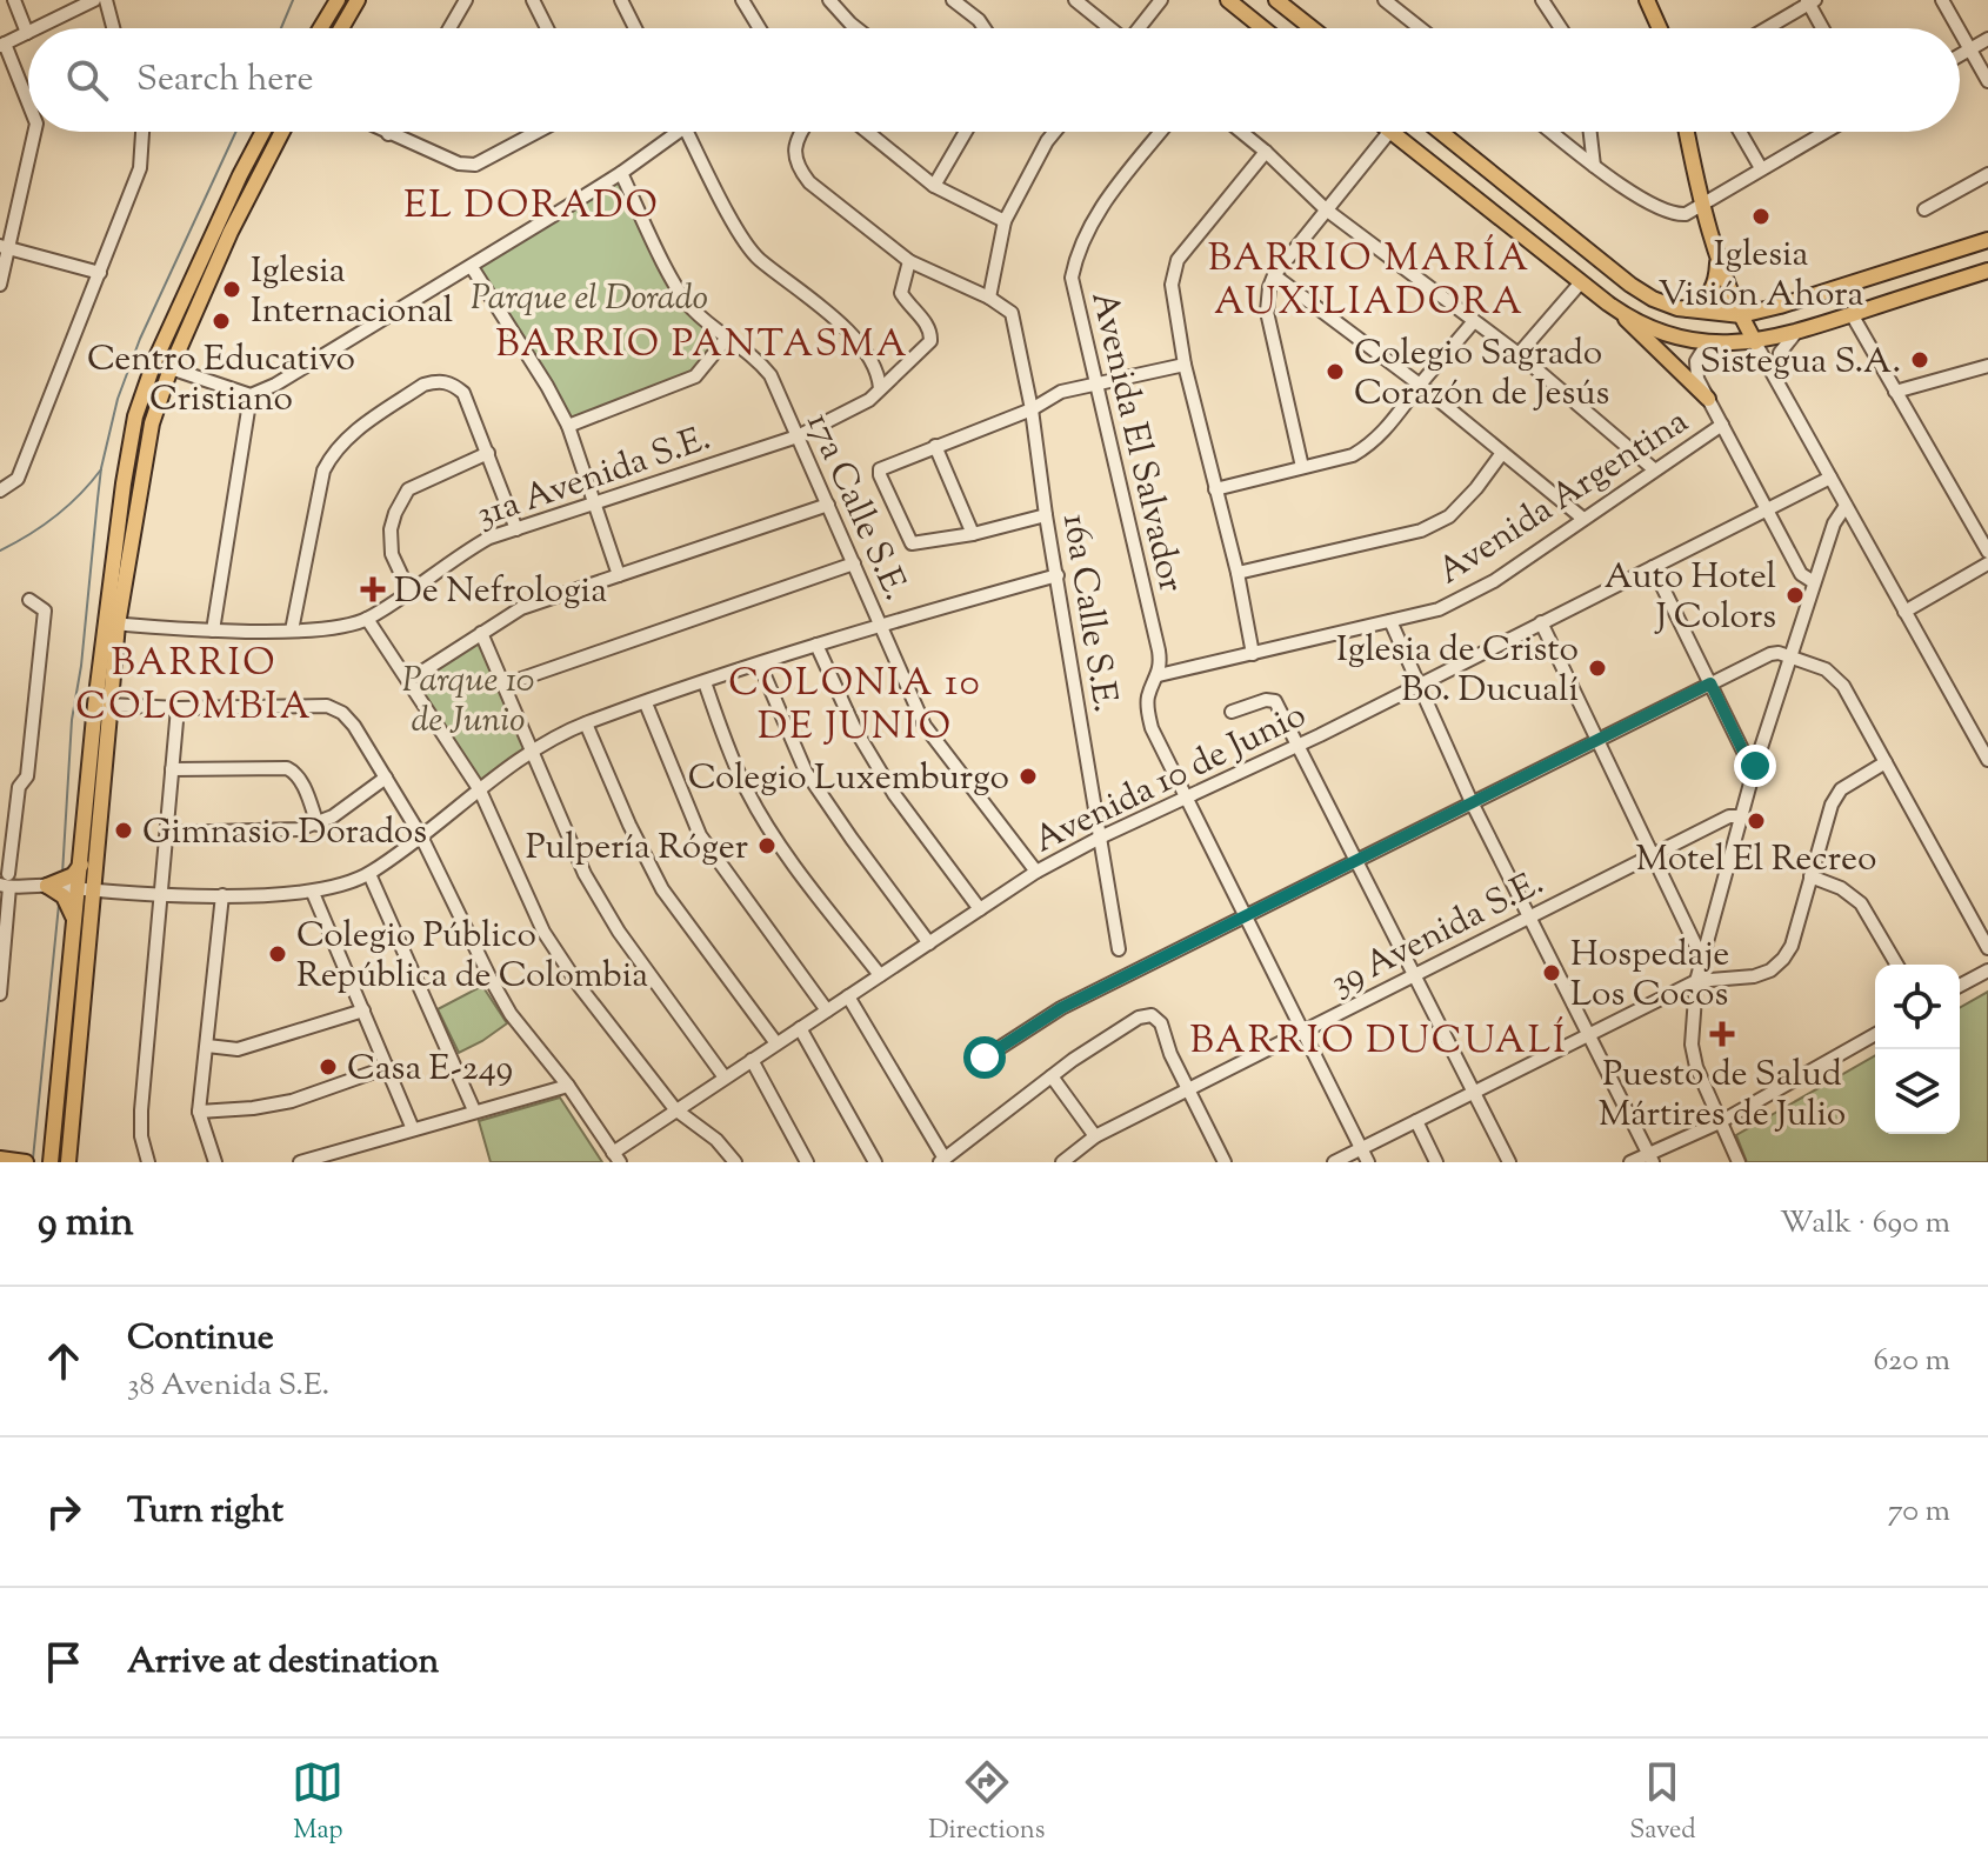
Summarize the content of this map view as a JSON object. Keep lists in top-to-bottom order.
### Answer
{
  "streets": {
    "street": [
      "Avenida El Salvador",
      "31a Avenida S.E.",
      "Avenida Argentina",
      "17a Calle S.E.",
      "16a Calle S.E.",
      "Avenida 10 de Junio",
      "39 Avenida S.E."
    ]
  },
  "crossings": [
    ["Avenida El Salvador", "Avenida Argentina"],
    ["Avenida El Salvador", "Avenida 10 de Junio"],
    ["Avenida El Salvador", "39 Avenida S.E."],
    ["31a Avenida S.E.", "17a Calle S.E."],
    ["17a Calle S.E.", "Avenida 10 de Junio"],
    ["16a Calle S.E.", "Avenida 10 de Junio"]
  ],
  "districts": [
    "EL DORADO",
    "BARRIO MARÍA AUXILIADORA",
    "BARRIO PANTASMA",
    "BARRIO COLOMBIA",
    "COLONIA 10 DE JUNIO",
    "BARRIO DUCUALÍ"
  ],
  "parks": ["Parque el Dorado", "Parque 10 de Junio"],
  "places": {
    "other": [
      "Iglesia Visión Ahora",
      "Iglesia Internacional",
      "Centro Educativo Cristiano",
      "Sistegua S.A.",
      "Colegio Sagrado Corazón de Jesús",
      "Auto Hotel J Colors",
      "Iglesia de Cristo Bo. Ducualí",
      "Colegio Luxemburgo",
      "Motel El Recreo",
      "Gimnasio Dorados",
      "Pulpería Róger",
      "Colegio Público República de Colombia",
      "Hospedaje Los Cocos",
      "Casa E-249"
    ],
    "health": ["De Nefrologia", "Puesto de Salud Mártires de Julio"]
  },
  "page": {
    "search": "Search here",
    "heading": ["9 min", "Walk · 690 m"],
    "list": [
      ["Continue", "38 Avenida S.E.", "620 m"],
      ["Turn right", "70 m"],
      "Arrive at destination"
    ],
    "nav": ["Map", "Directions", "Saved"]
  }
}
